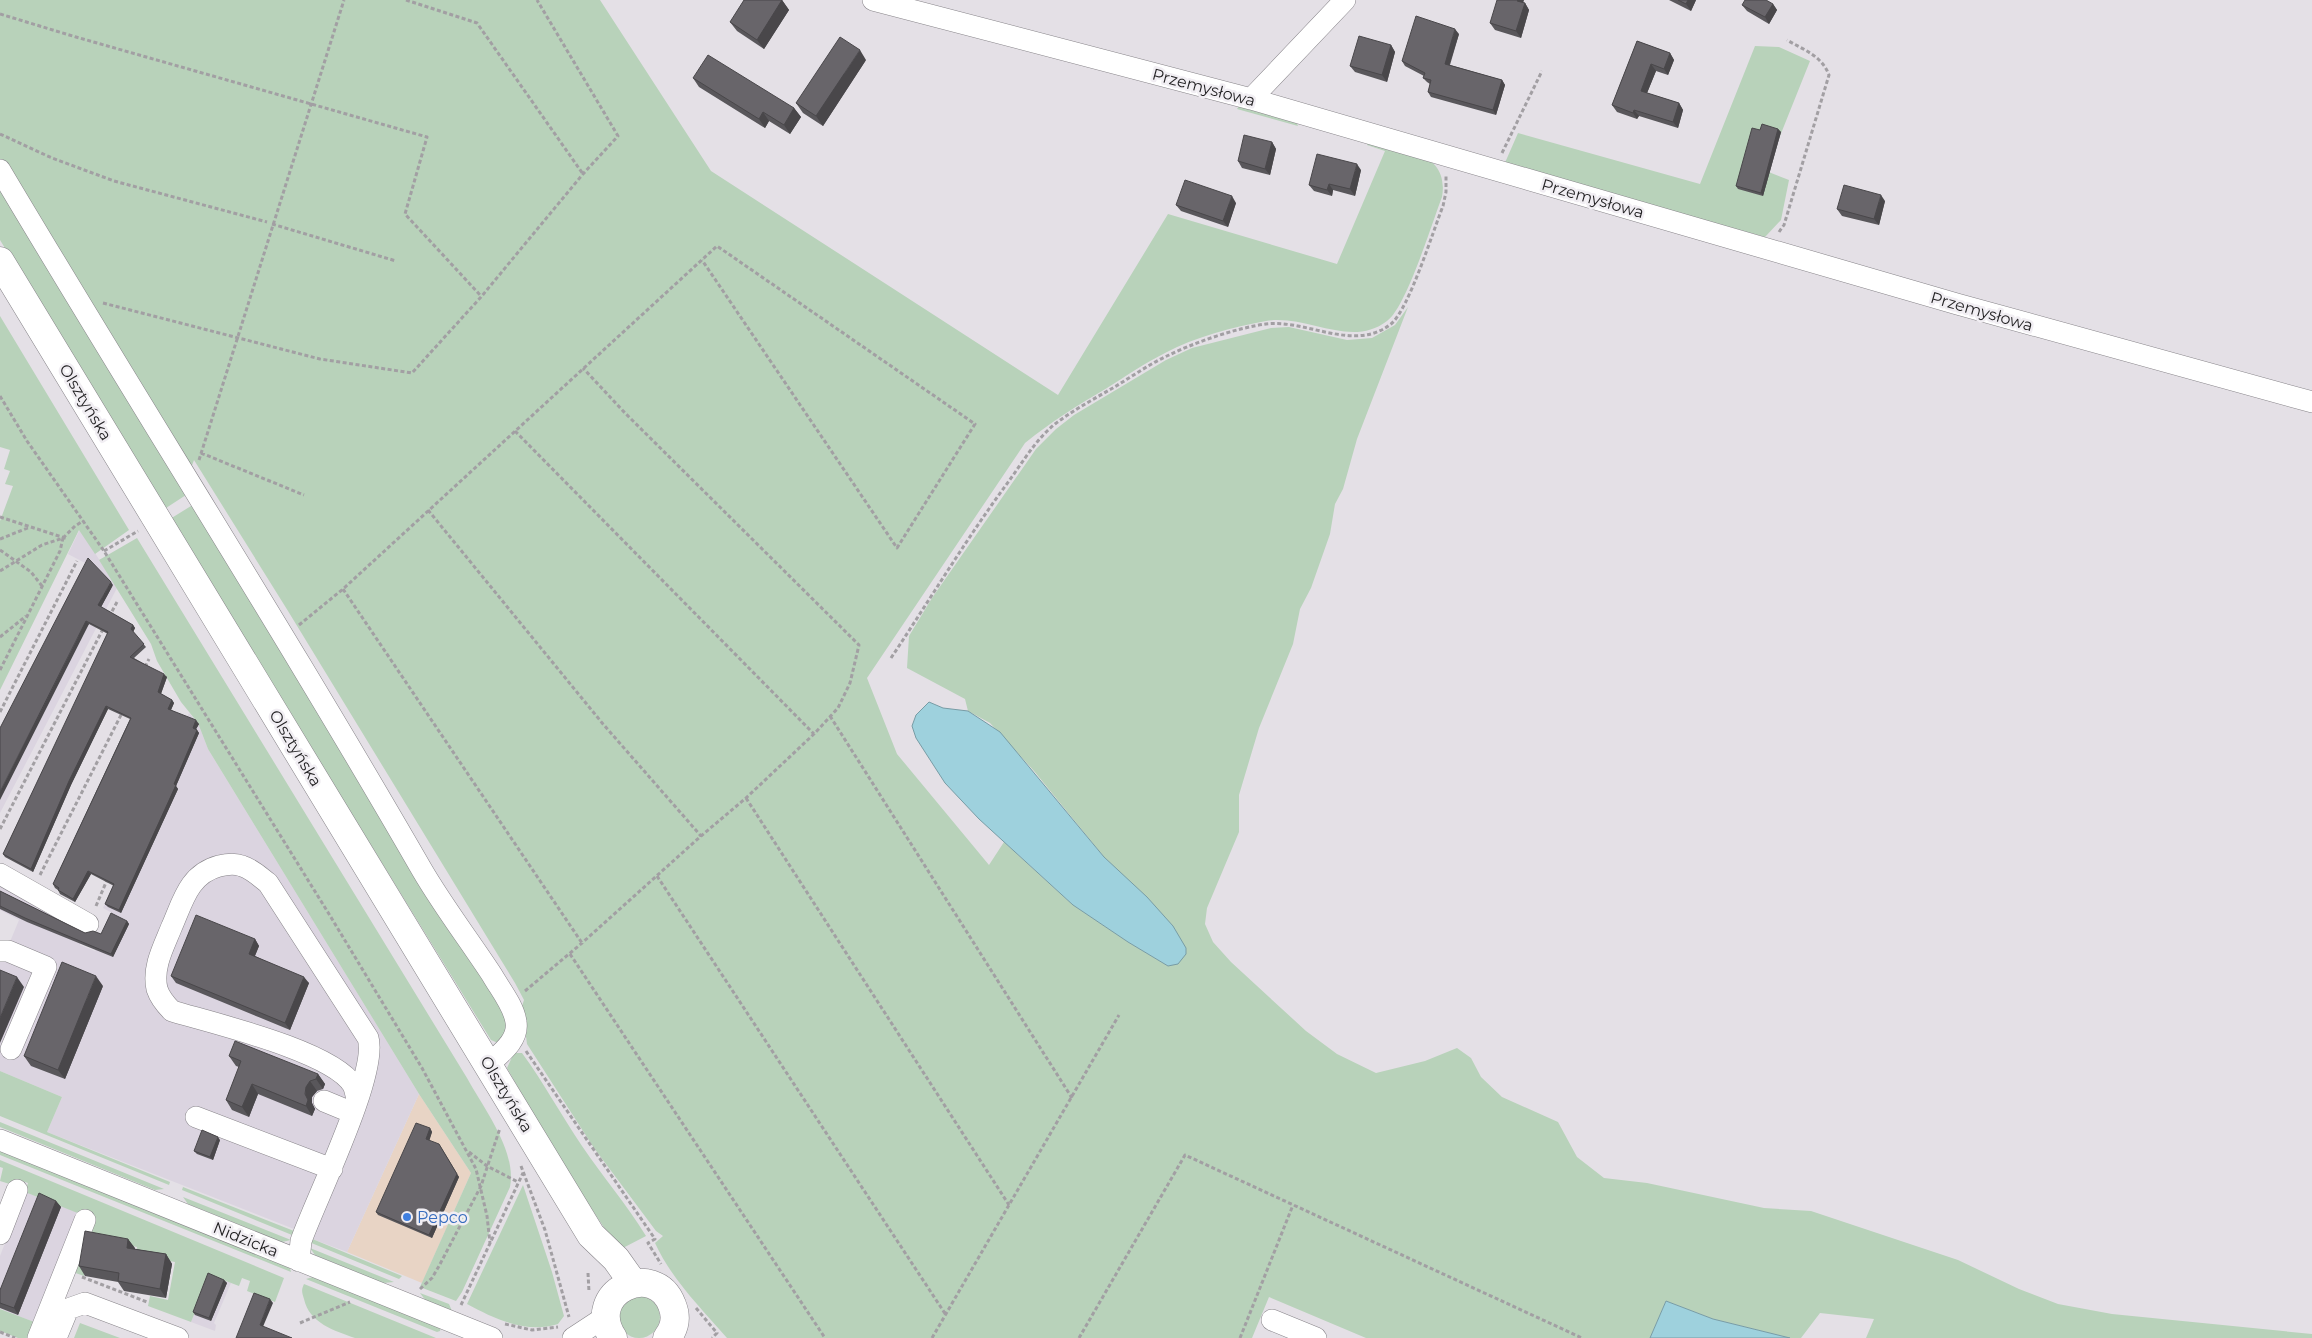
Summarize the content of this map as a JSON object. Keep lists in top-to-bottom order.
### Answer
{
  "streets": {
    "main road": ["Olsztyńska"],
    "street": ["Przemysłowa", "Nidzicka"]
  },
  "places": ["Pepco"]
}
